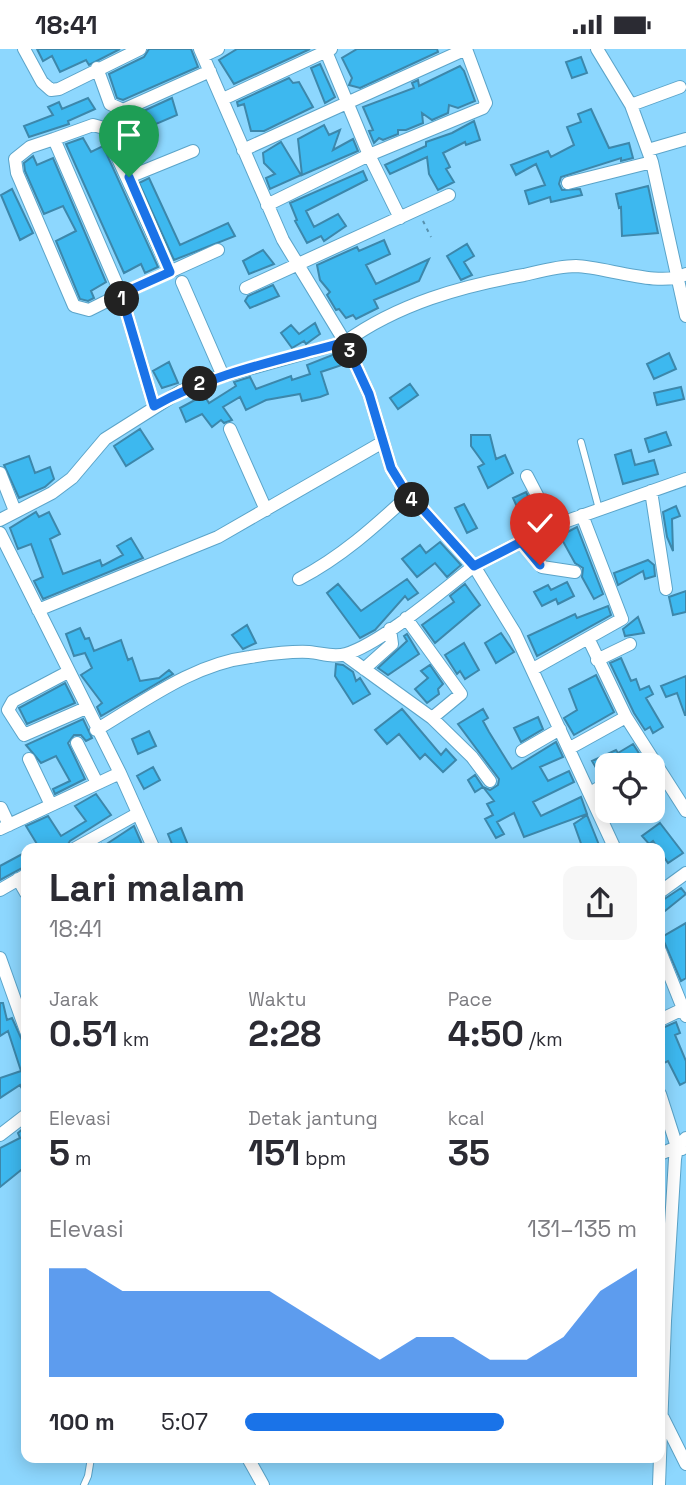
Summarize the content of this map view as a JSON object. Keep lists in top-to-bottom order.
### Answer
{
  "page": {
    "status": "18:41",
    "pins": [
      "1",
      "3",
      "2",
      "4"
    ],
    "heading": ["Lari malam", "18:41"],
    "stats": [
      ["Jarak", "0.51 km"],
      ["Waktu", "2:28"],
      ["Pace", "4:50 /km"],
      ["Elevasi", "5 m"],
      ["Detak jantung", "151 bpm"],
      ["kcal", "35"]
    ],
    "chart": ["Elevasi", "131–135 m"],
    "list": [
      {
        "name": "100 m",
        "note": "5:07"
      }
    ]
  }
}
